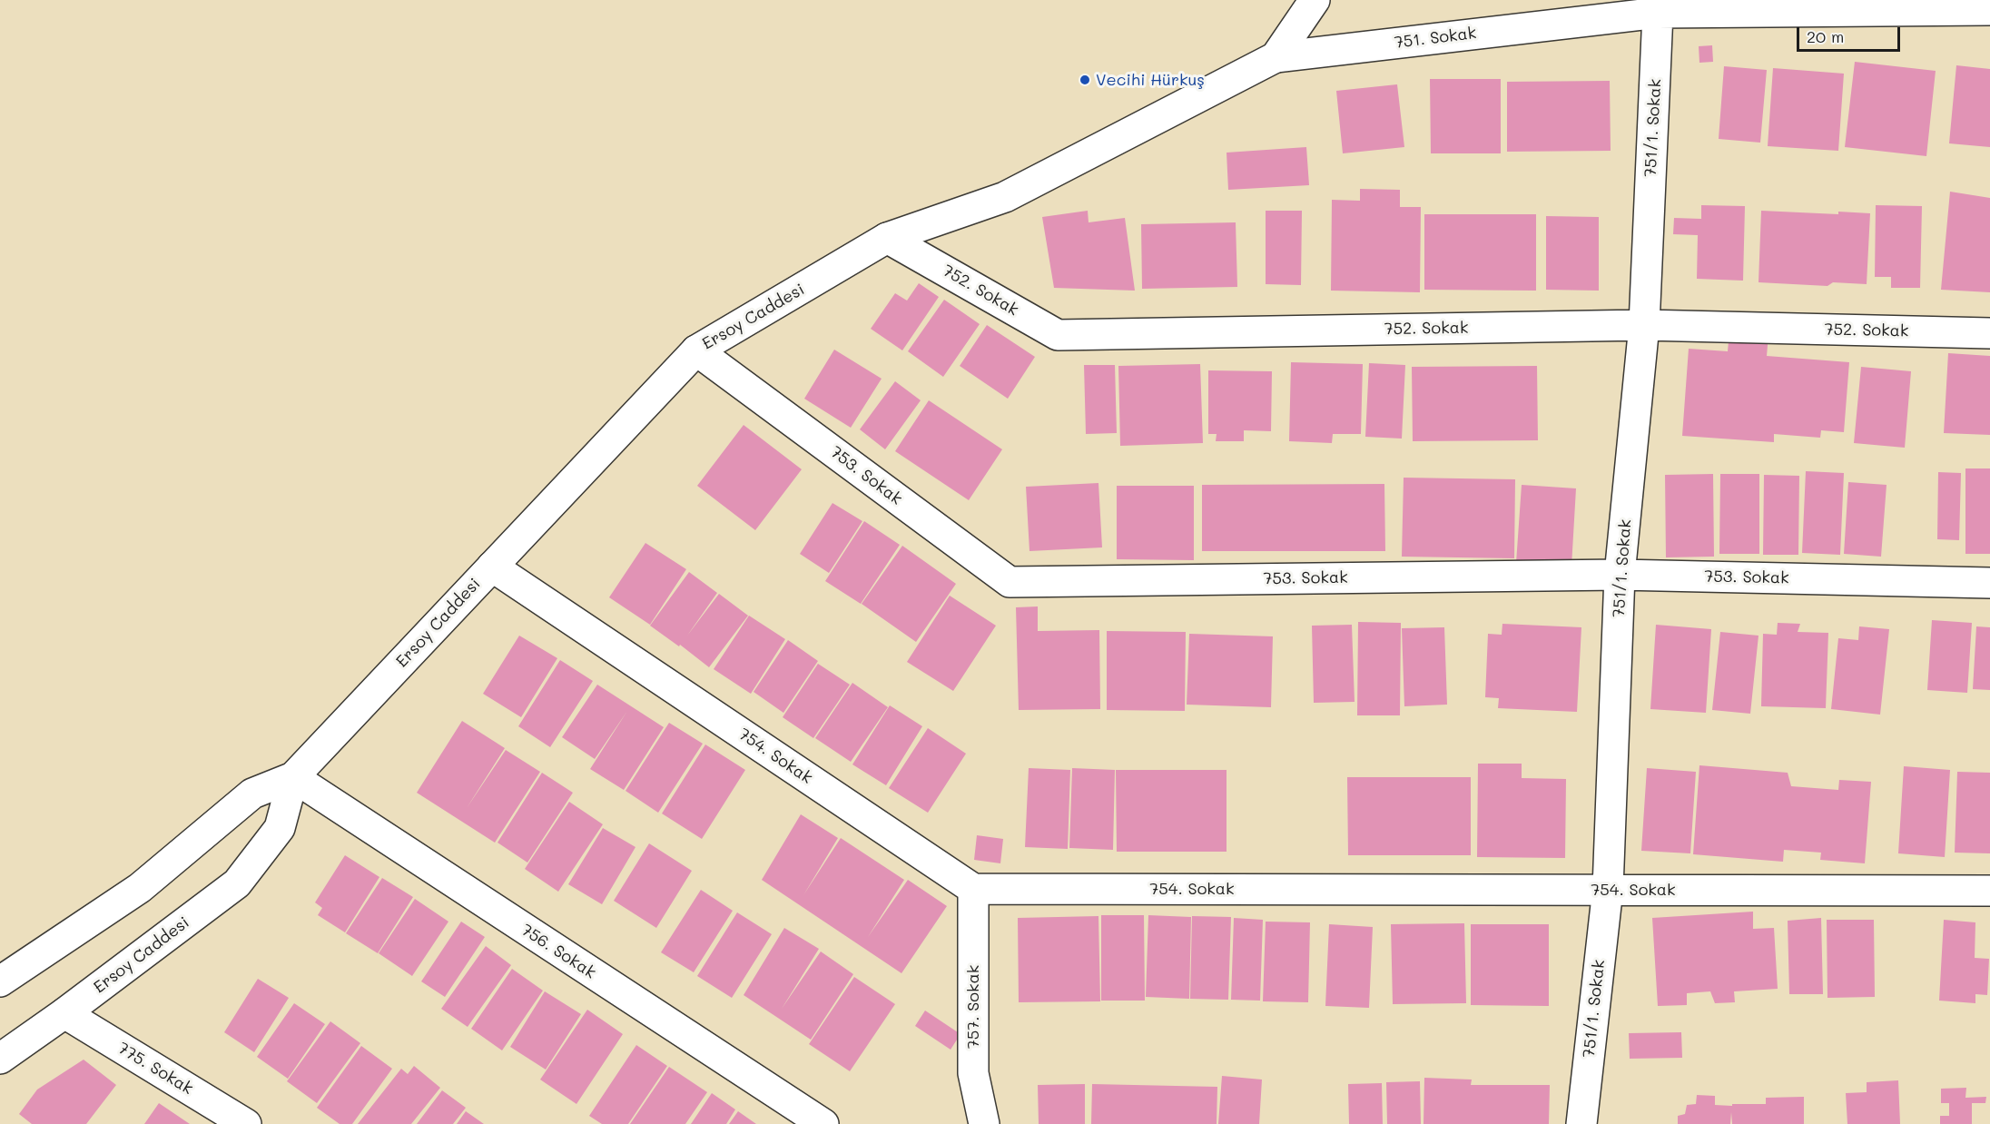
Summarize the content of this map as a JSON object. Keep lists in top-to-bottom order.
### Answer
{
  "streets": {
    "street": [
      "751. Sokak",
      "751/1. Sokak",
      "752. Sokak",
      "Ersoy Caddesi",
      "753. Sokak",
      "754. Sokak",
      "756. Sokak",
      "757. Sokak",
      "775. Sokak"
    ]
  },
  "crossings": [
    ["751. Sokak", "751/1. Sokak"],
    ["751. Sokak", "Ersoy Caddesi"],
    ["751/1. Sokak", "752. Sokak"],
    ["751/1. Sokak", "753. Sokak"],
    ["751/1. Sokak", "754. Sokak"],
    ["752. Sokak", "Ersoy Caddesi"],
    ["Ersoy Caddesi", "753. Sokak"],
    ["Ersoy Caddesi", "754. Sokak"],
    ["Ersoy Caddesi", "756. Sokak"],
    ["Ersoy Caddesi", "775. Sokak"],
    ["754. Sokak", "757. Sokak"]
  ],
  "places": ["Vecihi Hürkuş"],
  "scale_bar": "20 m"
}
